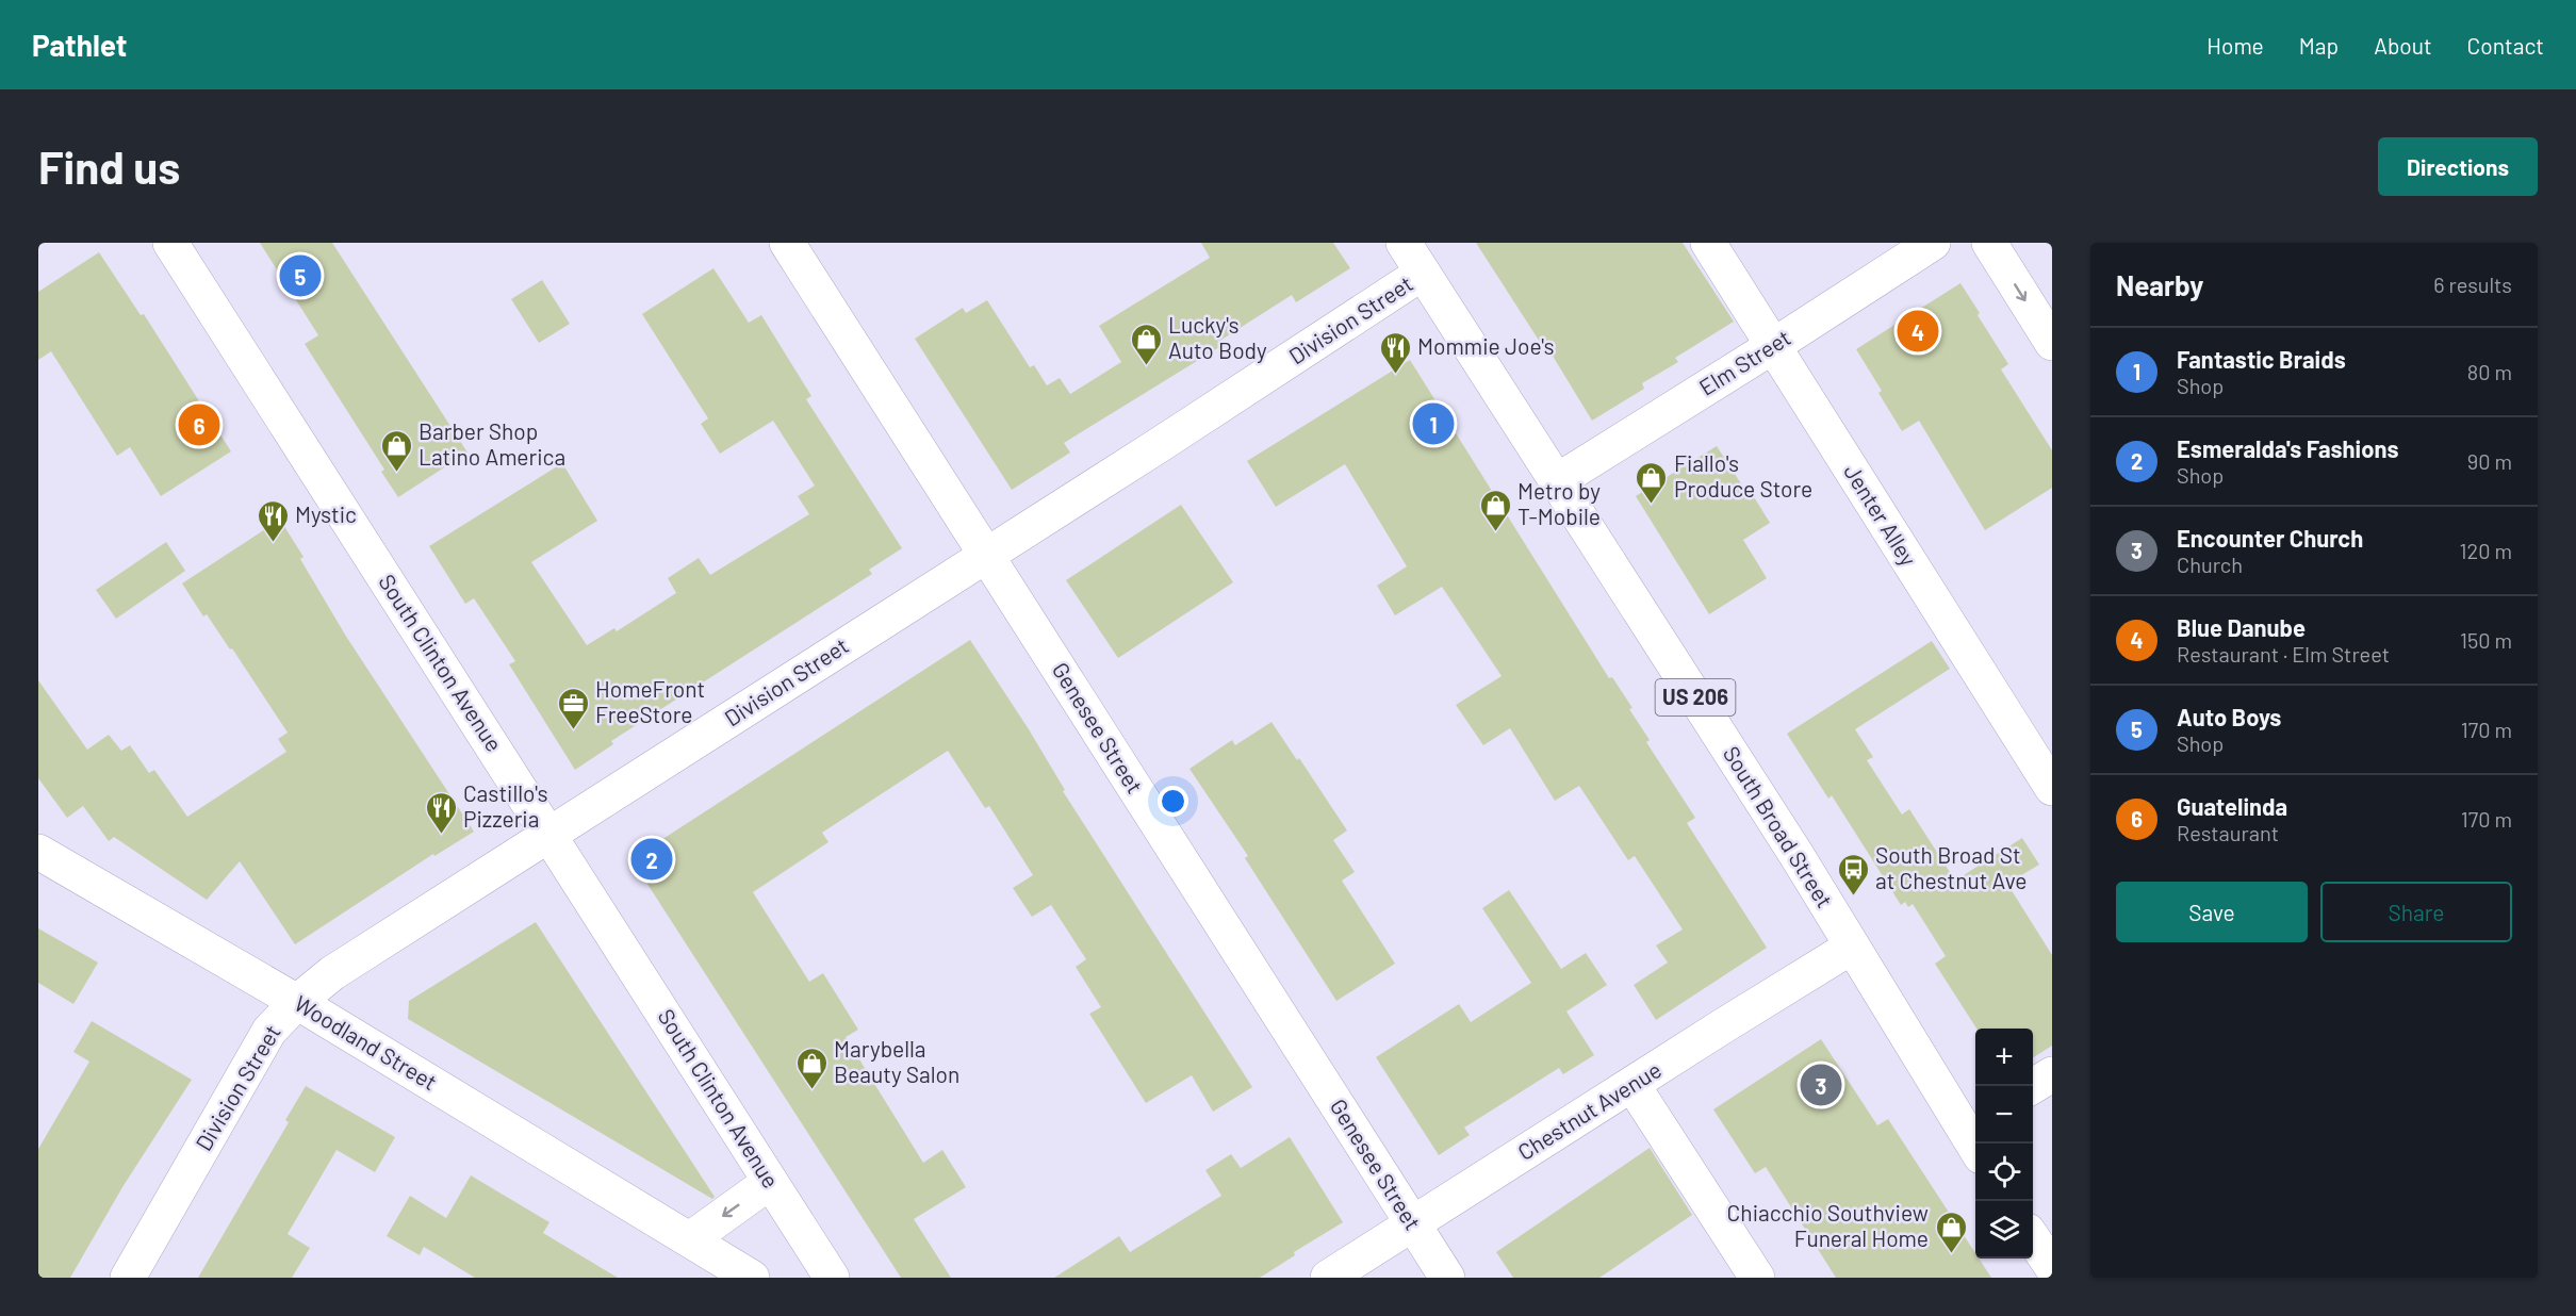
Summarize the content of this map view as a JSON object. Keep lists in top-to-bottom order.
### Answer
{
  "streets": {
    "street": [
      "Division Street",
      "Elm Street",
      "Jenter Alley",
      "South Clinton Avenue",
      "US 206",
      "Genesee Street",
      "South Broad Street",
      "Woodland Street",
      "Chestnut Avenue"
    ]
  },
  "crossings": [
    ["Division Street", "South Clinton Avenue"],
    ["Division Street", "Genesee Street"],
    ["Division Street", "South Broad Street"],
    ["Division Street", "Woodland Street"],
    ["Elm Street", "Jenter Alley"],
    ["Elm Street", "South Broad Street"],
    ["Genesee Street", "Chestnut Avenue"],
    ["South Broad Street", "Chestnut Avenue"]
  ],
  "places": {
    "shop": [
      "Lucky's Auto Body",
      "Barber Shop Latino America",
      "Fiallo's Produce Store",
      "Metro by T-Mobile",
      "Marybella Beauty Salon",
      "Chiacchio Southview Funeral Home"
    ],
    "restaurant": ["Mommie Joe's", "Mystic", "Castillo's Pizzeria"],
    "office": ["HomeFront FreeStore"],
    "bus stop": ["South Broad St at Chestnut Ave"]
  },
  "page": {
    "header": "Pathlet",
    "nav": [
      "Home",
      "Map",
      "About",
      "Contact"
    ],
    "buttons": [
      "Directions",
      ["Save", "Share"]
    ],
    "title": "Find us",
    "heading": ["Nearby", "6 results"],
    "pins": [
      "5",
      "4",
      "1",
      "6",
      "2",
      "3"
    ],
    "list": [
      {
        "mark": "1",
        "name": "Fantastic Braids",
        "note": "Shop",
        "value": "80 m"
      },
      {
        "mark": "2",
        "name": "Esmeralda's Fashions",
        "note": "Shop",
        "value": "90 m"
      },
      {
        "mark": "3",
        "name": "Encounter Church",
        "note": "Church",
        "value": "120 m"
      },
      {
        "mark": "4",
        "name": "Blue Danube",
        "note": "Restaurant · Elm Street",
        "value": "150 m"
      },
      {
        "mark": "5",
        "name": "Auto Boys",
        "note": "Shop",
        "value": "170 m"
      },
      {
        "mark": "6",
        "name": "Guatelinda",
        "note": "Restaurant",
        "value": "170 m"
      }
    ],
    "map_buttons": ["+", "−"]
  }
}
